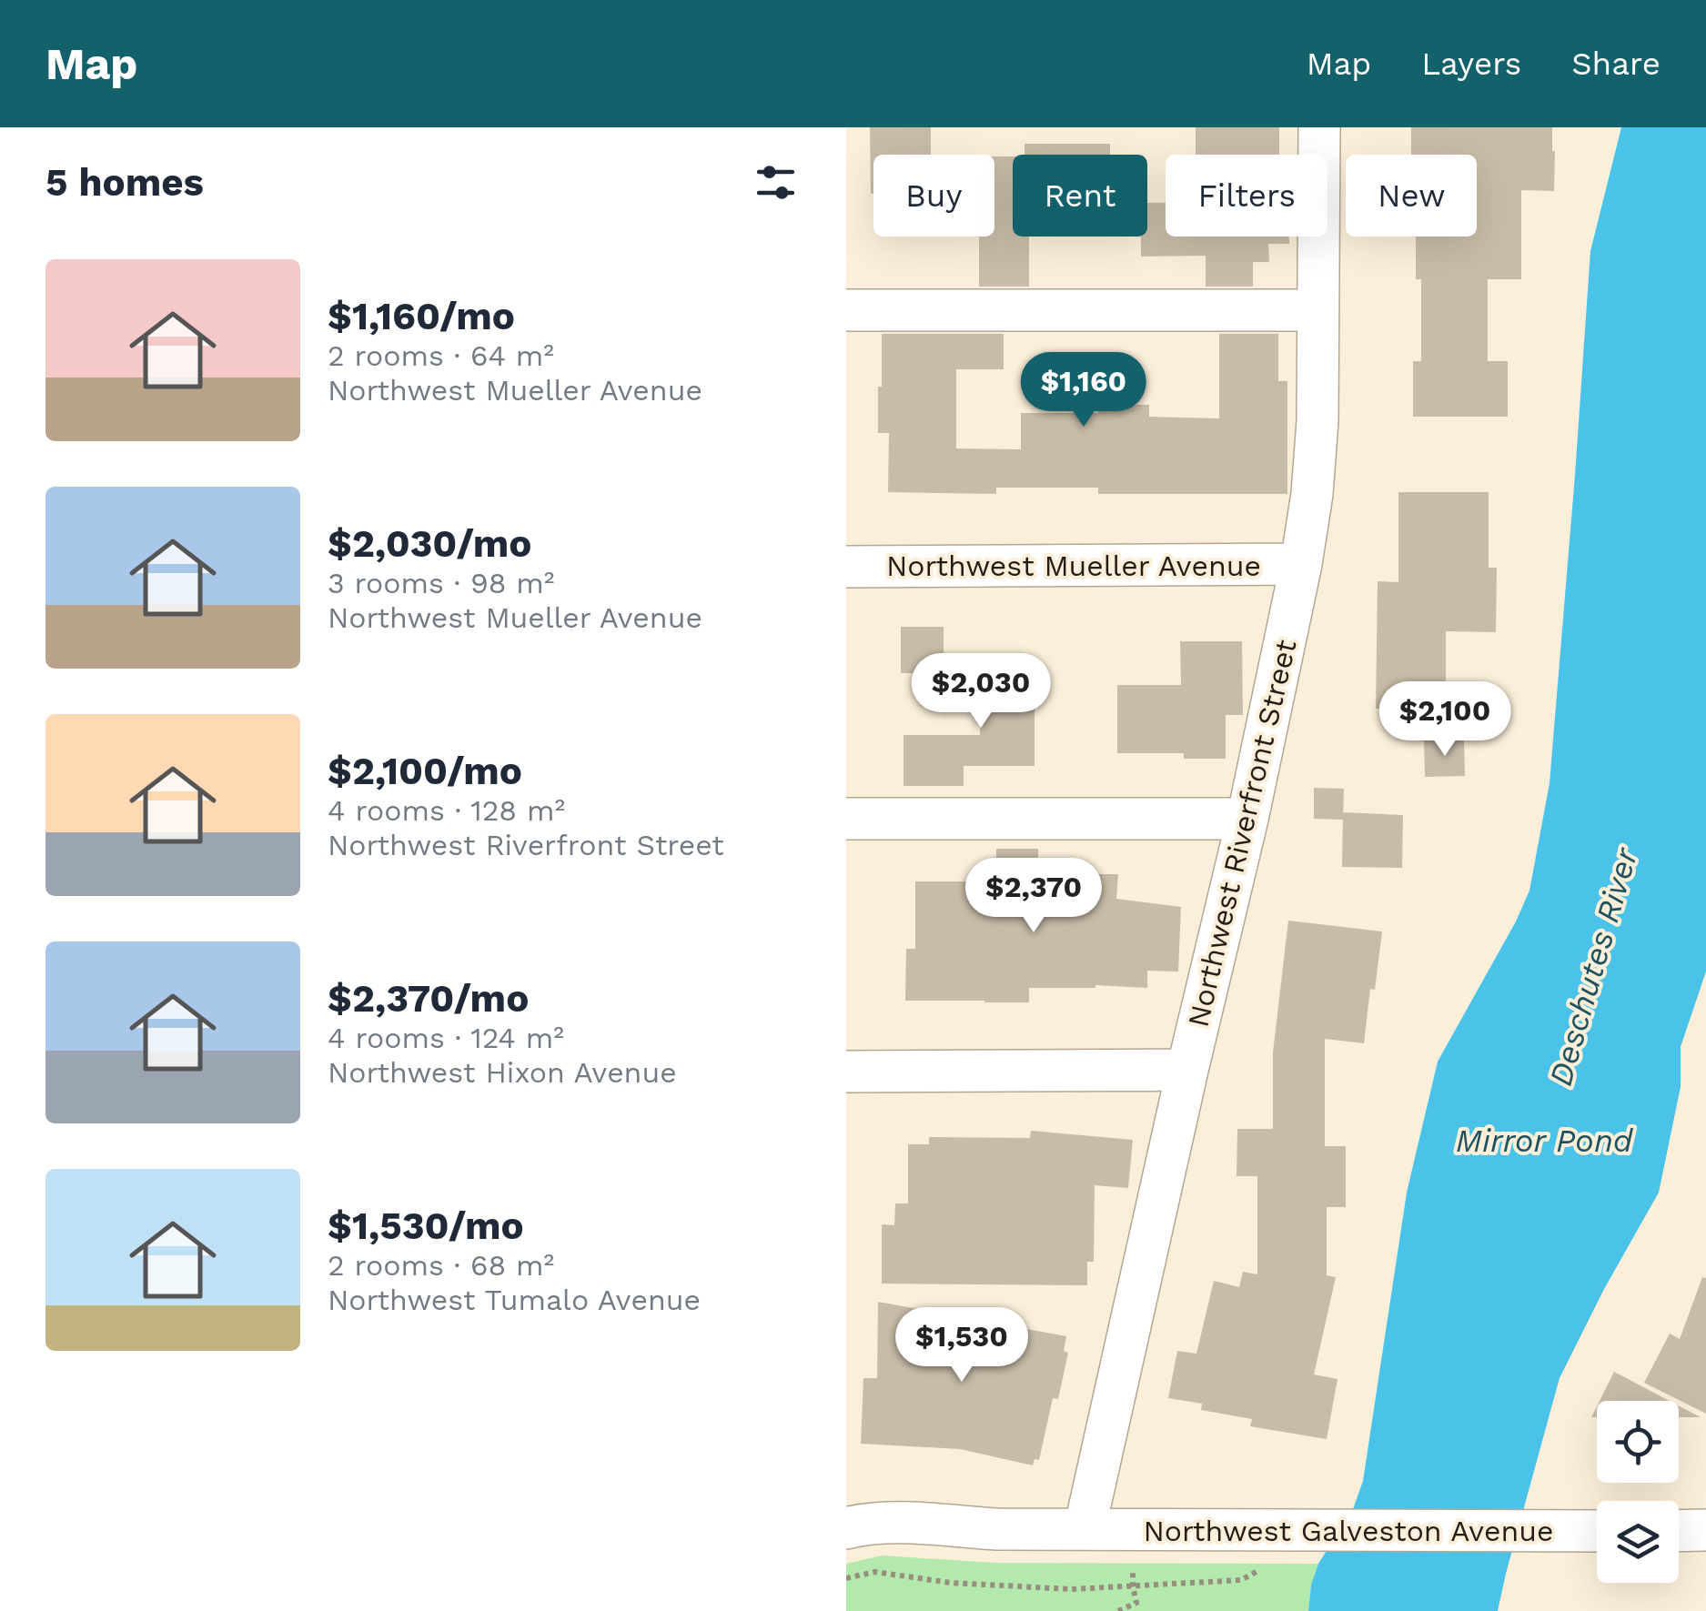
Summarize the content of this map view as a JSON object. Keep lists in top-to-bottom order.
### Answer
{
  "streets": {
    "street": ["Northwest Mueller Avenue", "Northwest Riverfront Street", "Northwest Galveston Avenue"]
  },
  "crossings": [
    ["Northwest Mueller Avenue", "Northwest Riverfront Street"],
    ["Northwest Riverfront Street", "Northwest Galveston Avenue"]
  ],
  "water": ["Deschutes River", "Mirror Pond"],
  "page": {
    "header": "Map",
    "nav": ["Map", "Layers", "Share"],
    "heading": "5 homes",
    "chip": [
      "Buy",
      "Rent",
      "Filters",
      "New"
    ],
    "list": [
      {
        "name": "$1,160/mo",
        "note": "2 rooms · 64 m² · Northwest Mueller Avenue"
      },
      {
        "name": "$2,030/mo",
        "note": "3 rooms · 98 m² · Northwest Mueller Avenue"
      },
      {
        "name": "$2,100/mo",
        "note": "4 rooms · 128 m² · Northwest Riverfront Street"
      },
      {
        "name": "$2,370/mo",
        "note": "4 rooms · 124 m² · Northwest Hixon Avenue"
      },
      {
        "name": "$1,530/mo",
        "note": "2 rooms · 68 m² · Northwest Tumalo Avenue"
      }
    ],
    "price": [
      "$1,160",
      "$2,030",
      "$2,100",
      "$2,370",
      "$1,530"
    ]
  }
}
